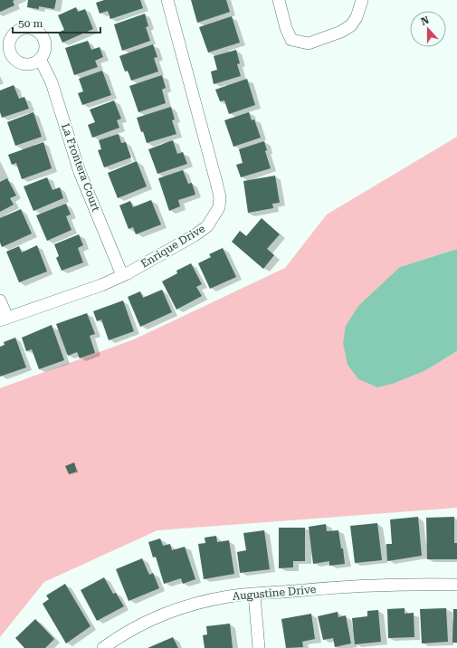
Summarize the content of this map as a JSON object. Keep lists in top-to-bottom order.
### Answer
{
  "streets": {
    "street": ["La Frontera Court", "Enrique Drive", "Augustine Drive"]
  },
  "crossings": [
    ["La Frontera Court", "Enrique Drive"]
  ],
  "scale_bar": "50 m",
  "north": "top"
}
